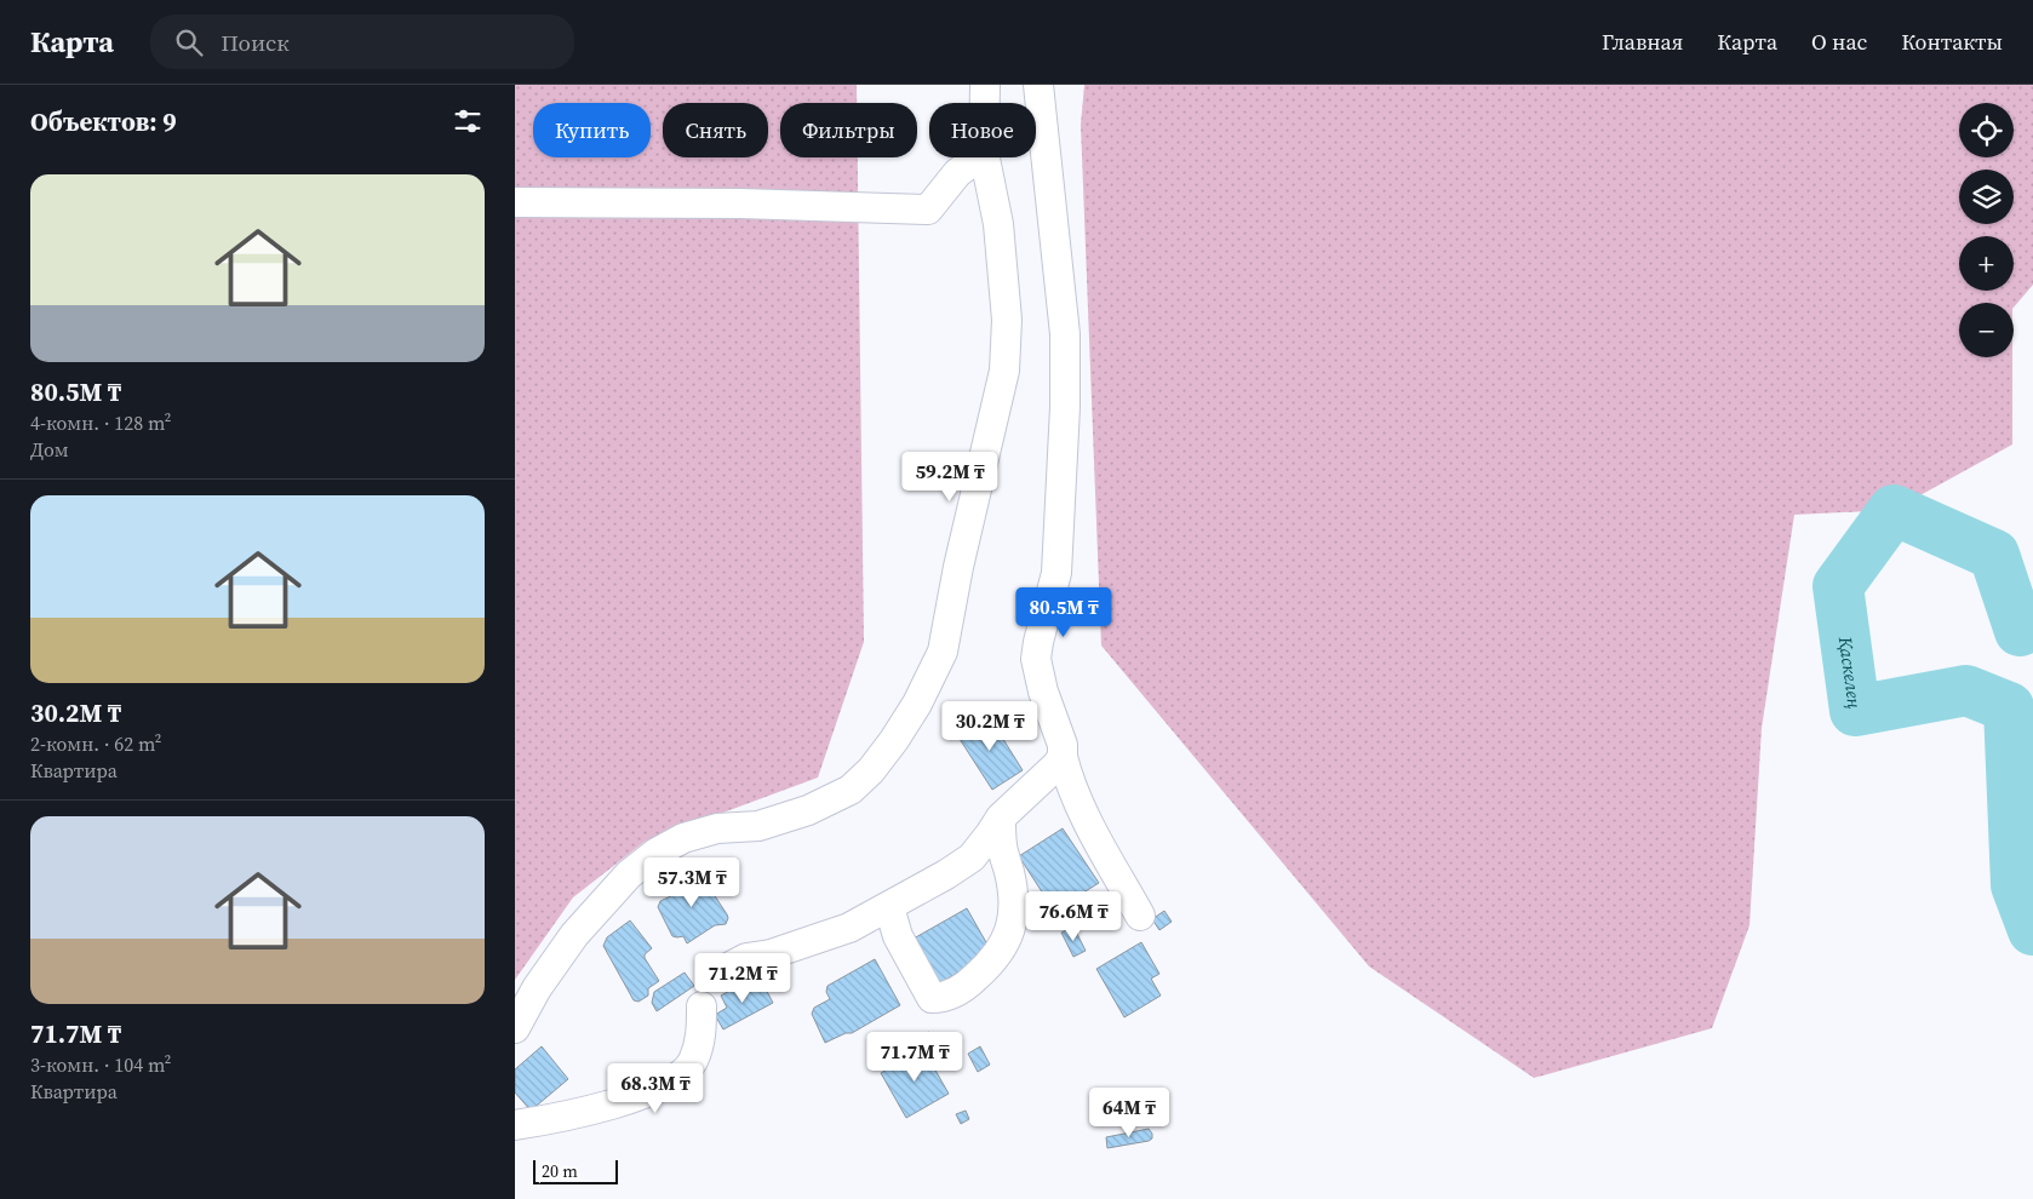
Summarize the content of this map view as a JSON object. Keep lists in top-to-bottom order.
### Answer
{
  "water": ["Қаскелең"],
  "scale_bar": "20 m",
  "page": {
    "header": "Карта",
    "search": "Поиск",
    "nav": [
      "Главная",
      "Карта",
      "О нас",
      "Контакты"
    ],
    "heading": "Объектов: 9",
    "map_buttons": ["+", "−"],
    "chip": [
      "Купить",
      "Снять",
      "Фильтры",
      "Новое"
    ],
    "list": [
      {
        "name": "80.5M ₸",
        "note": "4-комн. · 128 m² · Дом"
      },
      {
        "name": "30.2M ₸",
        "note": "2-комн. · 62 m² · Квартира"
      },
      {
        "name": "71.7M ₸",
        "note": "3-комн. · 104 m² · Квартира"
      }
    ],
    "price": [
      "59.2M ₸",
      "80.5M ₸",
      "30.2M ₸",
      "57.3M ₸",
      "76.6M ₸",
      "71.2M ₸",
      "71.7M ₸",
      "68.3M ₸",
      "64M ₸"
    ],
    "scale": "20 m"
  }
}
